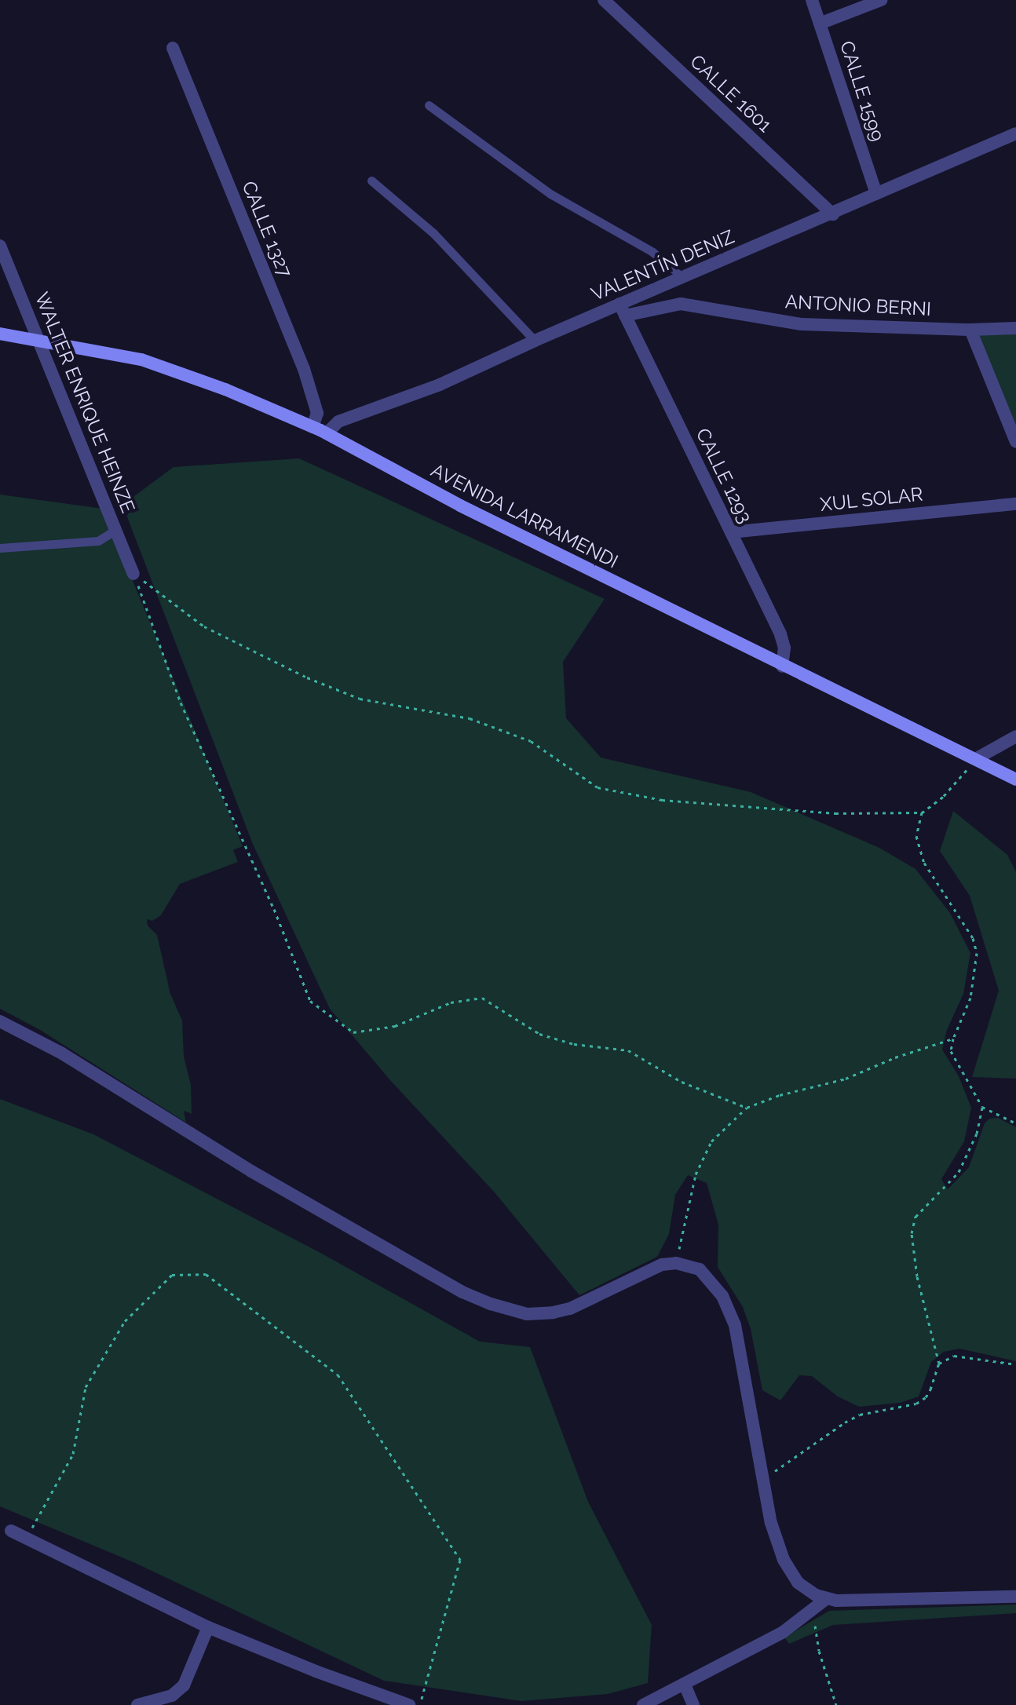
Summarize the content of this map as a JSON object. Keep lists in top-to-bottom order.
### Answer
{
  "streets": {
    "main road": ["AVENIDA LARRAMENDI"],
    "street": [
      "CALLE 1599",
      "CALLE 1601",
      "CALLE 1327",
      "VALENTÍN DENIZ",
      "ANTONIO BERNI",
      "WALTER ENRIQUE HEINZE",
      "CALLE 1293",
      "XUL SOLAR"
    ]
  },
  "crossings": [
    ["CALLE 1599", "VALENTÍN DENIZ"],
    ["CALLE 1601", "VALENTÍN DENIZ"],
    ["CALLE 1327", "AVENIDA LARRAMENDI"],
    ["VALENTÍN DENIZ", "ANTONIO BERNI"],
    ["VALENTÍN DENIZ", "CALLE 1293"],
    ["VALENTÍN DENIZ", "AVENIDA LARRAMENDI"],
    ["ANTONIO BERNI", "CALLE 1293"],
    ["WALTER ENRIQUE HEINZE", "AVENIDA LARRAMENDI"],
    ["CALLE 1293", "XUL SOLAR"],
    ["CALLE 1293", "AVENIDA LARRAMENDI"]
  ]
}
